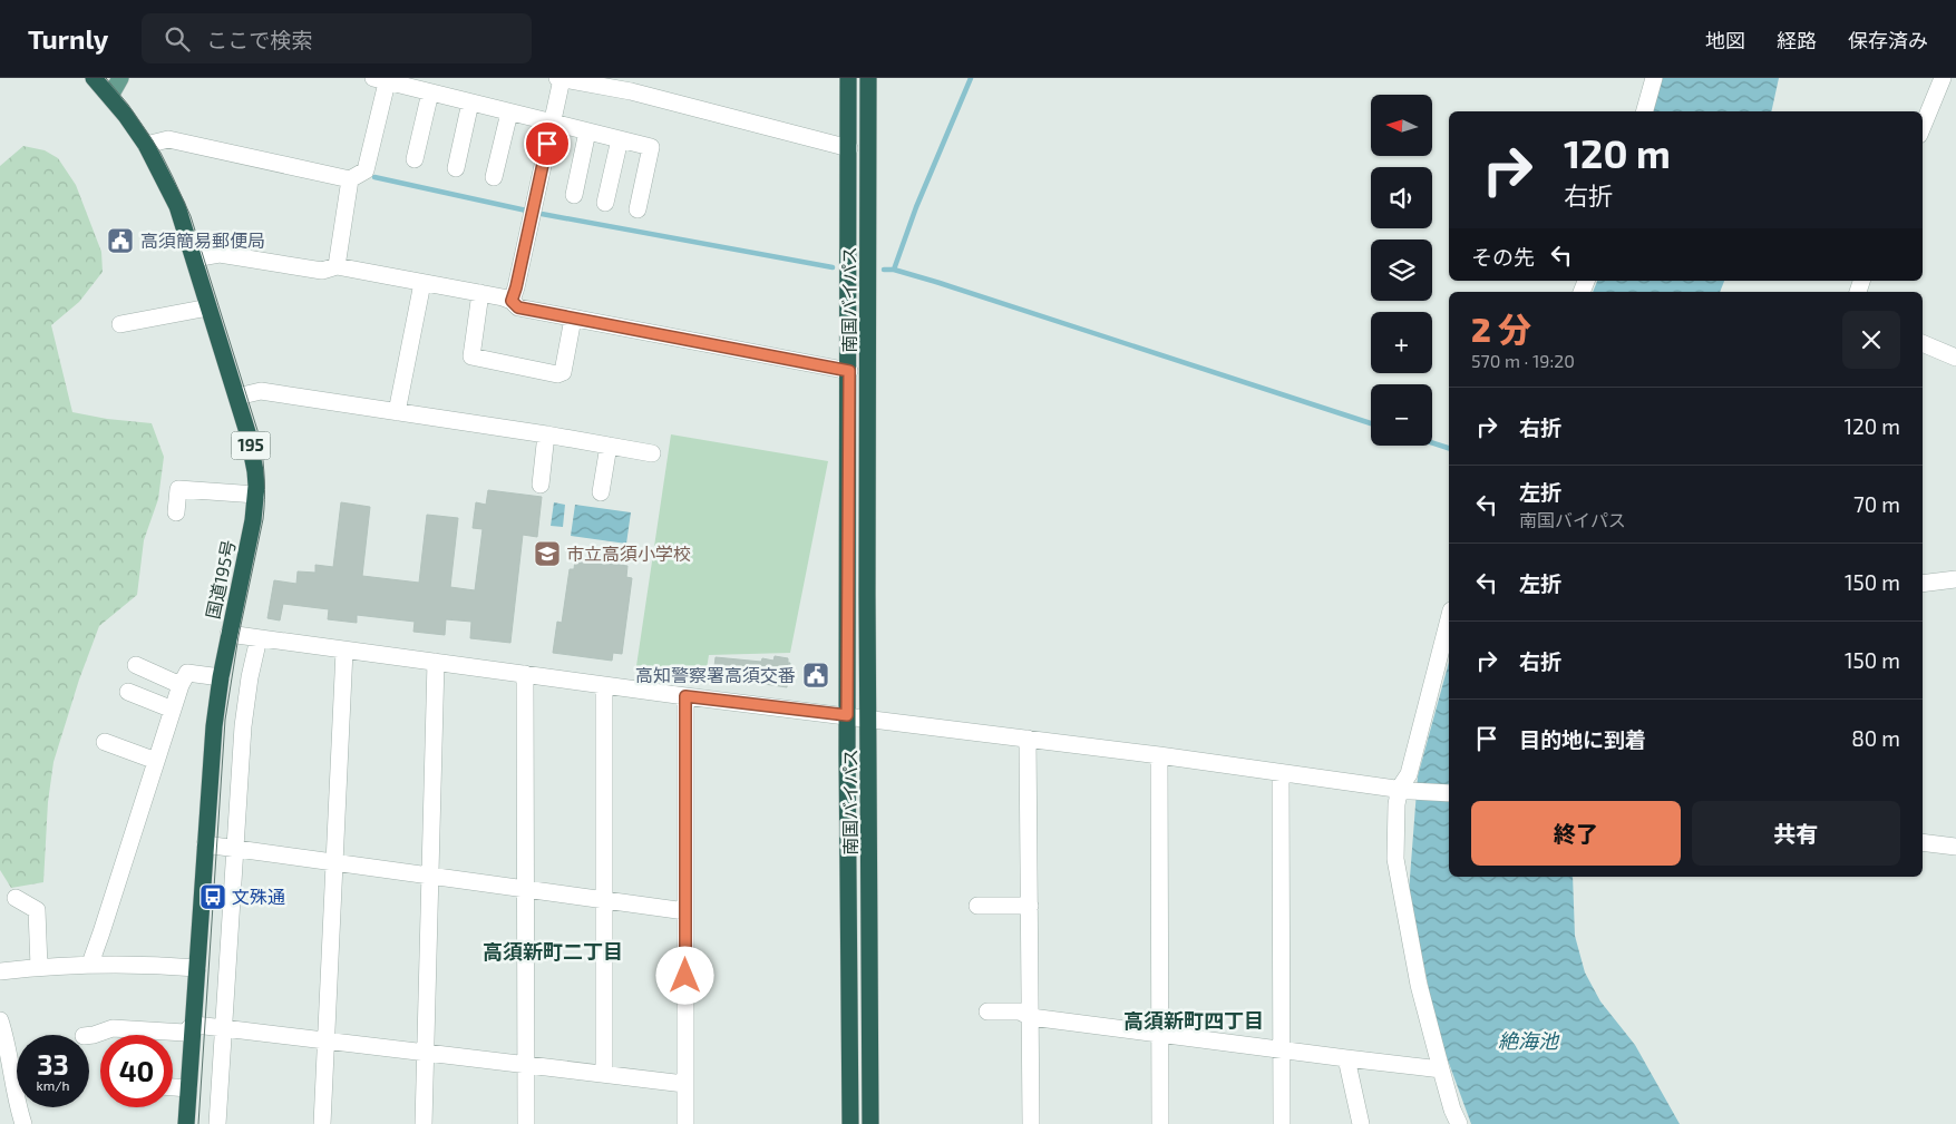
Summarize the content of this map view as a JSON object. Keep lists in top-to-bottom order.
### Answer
{
  "streets": {
    "highway": ["南国バイパス", "195", "国道195号"]
  },
  "districts": ["高須新町二丁目", "高須新町四丁目"],
  "water": ["絶海池"],
  "places": {
    "public building": ["高須簡易郵便局", "高知警察署高須交番"],
    "school or university": ["市立高須小学校"],
    "bus stop": ["文殊通"]
  },
  "north": "left",
  "page": {
    "header": "Turnly",
    "search": "ここで検索",
    "nav": ["地図", "経路", "保存済み"],
    "map_buttons": ["+", "−"],
    "turn": ["120 m", "右折"],
    "then": "その先",
    "heading": ["2 分", "570 m · 19:20"],
    "list": [
      {
        "name": "右折",
        "value": "120 m"
      },
      {
        "name": "左折",
        "note": "南国バイパス",
        "value": "70 m"
      },
      {
        "name": "左折",
        "value": "150 m"
      },
      {
        "name": "右折",
        "value": "150 m"
      },
      {
        "name": "目的地に到着",
        "value": "80 m"
      }
    ],
    "buttons": ["終了", "共有"],
    "speed": "33 km/h",
    "limit": "40"
  }
}
